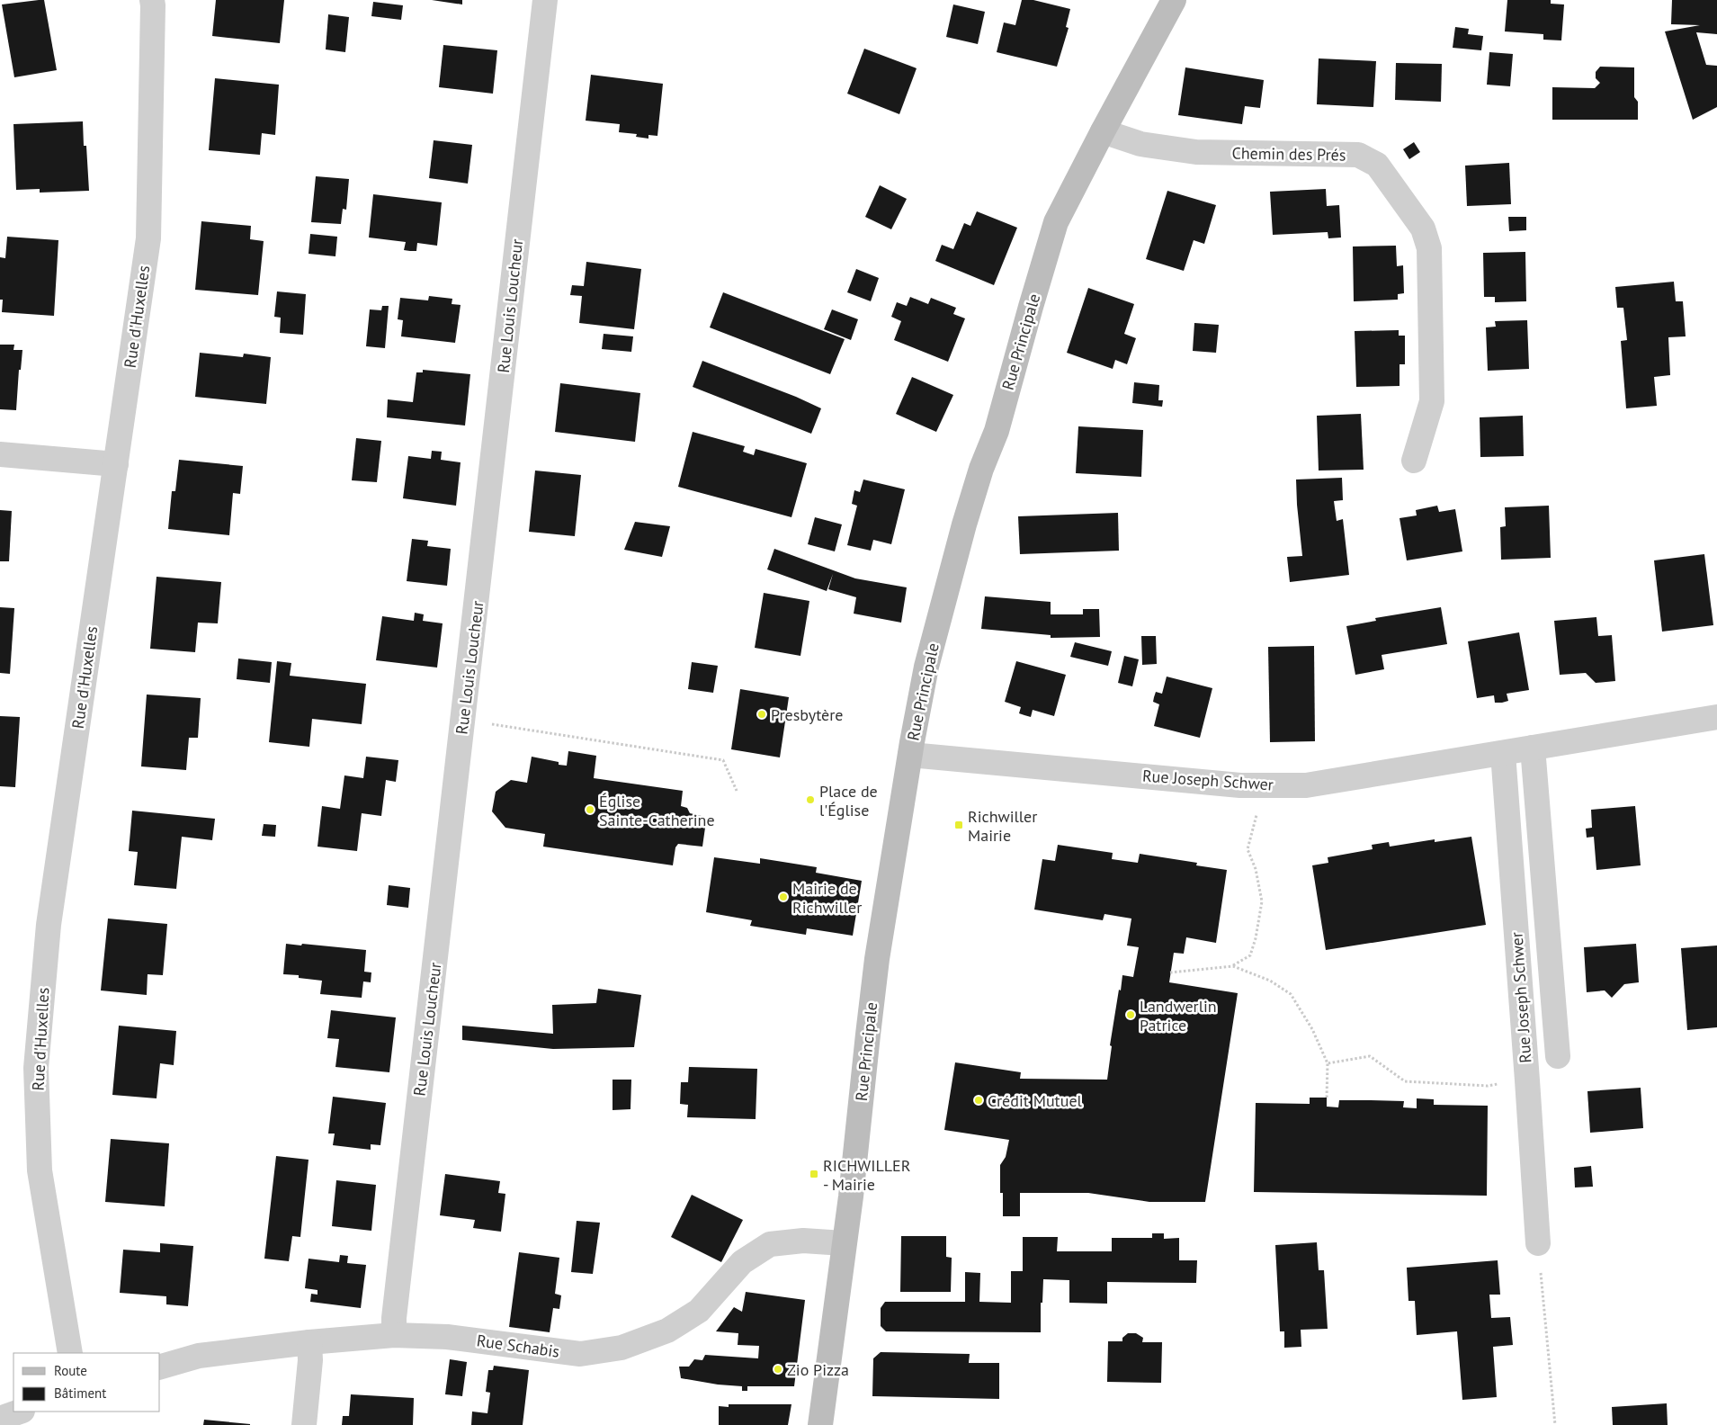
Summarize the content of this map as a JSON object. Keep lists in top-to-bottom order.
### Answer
{
  "streets": {
    "main road": ["Rue Principale"],
    "street": [
      "Chemin des Prés",
      "Rue Louis Loucheur",
      "Rue d'Huxelles",
      "Rue Joseph Schwer",
      "Rue Schabis"
    ]
  },
  "crossings": [
    ["Chemin des Prés", "Rue Principale"],
    ["Rue Louis Loucheur", "Rue Schabis"],
    ["Rue Principale", "Rue Joseph Schwer"],
    ["Rue Principale", "Rue Schabis"]
  ],
  "places": {
    "other": [
      "Presbytère",
      "Place de l'Église",
      "Église Sainte-Catherine",
      "Mairie de Richwiller",
      "Landwerlin Patrice",
      "Crédit Mutuel",
      "Zio Pizza"
    ],
    "transit": ["Richwiller Mairie", "RICHWILLER - Mairie"]
  },
  "legend": ["Route", "Bâtiment"]
}
